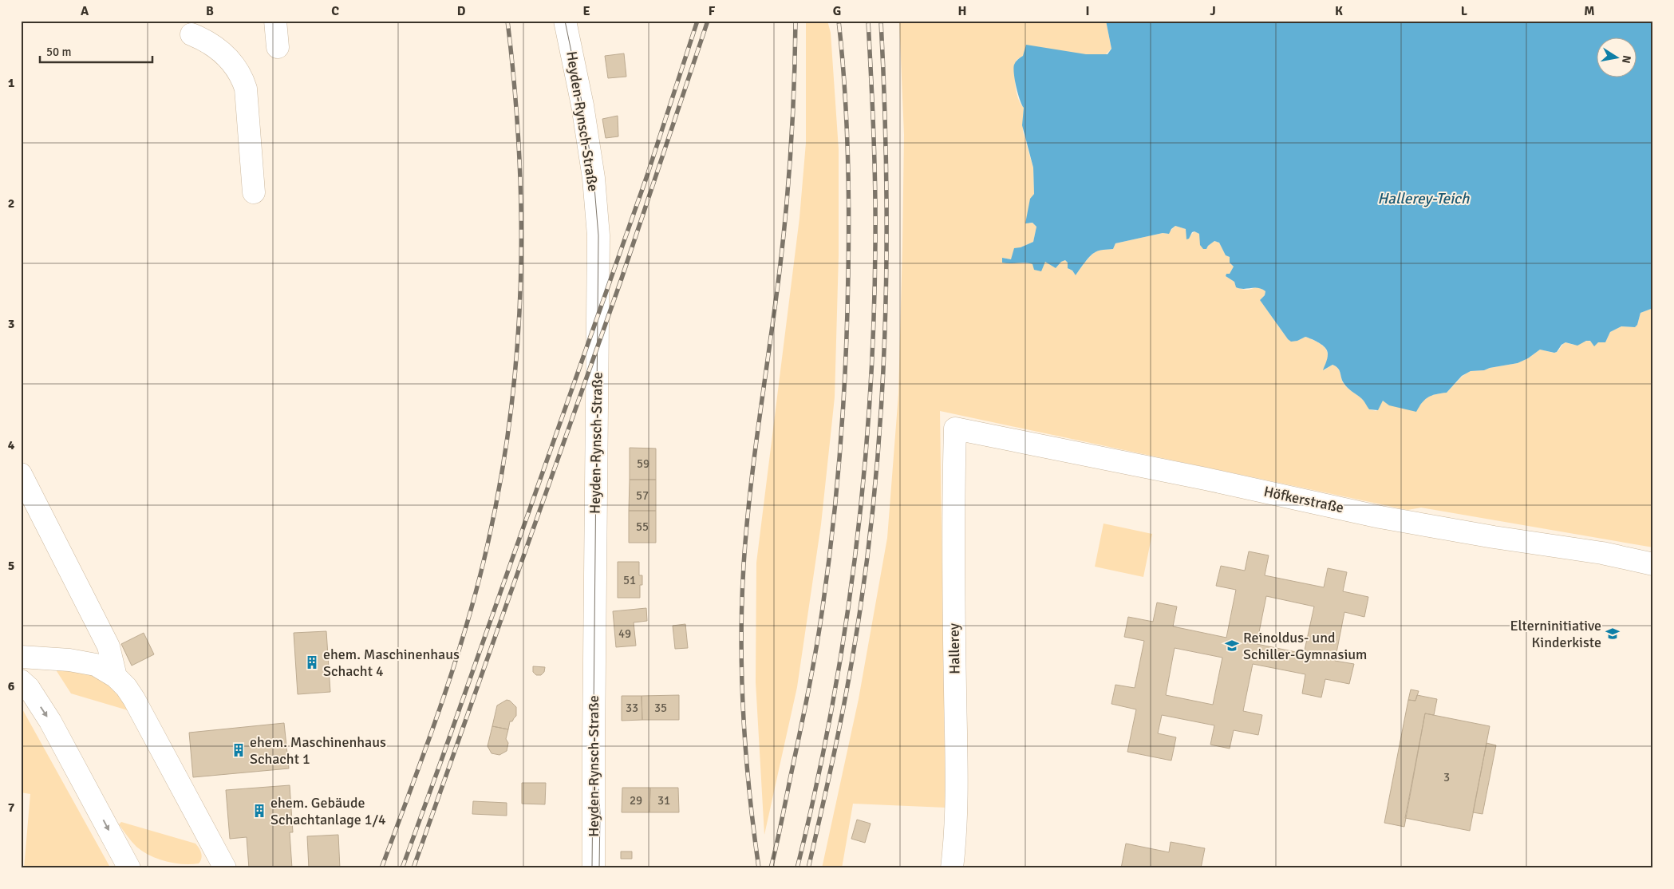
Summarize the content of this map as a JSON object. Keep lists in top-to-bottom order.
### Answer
{
  "streets": {
    "street": ["Heyden-Rynsch-Straße", "Höfkerstraße", "Hallerey"]
  },
  "crossings": [
    ["Höfkerstraße", "Hallerey"]
  ],
  "water": ["Hallerey-Teich"],
  "places": {
    "school or university": ["Elterninitiative Kinderkiste", "Reinoldus- und Schiller-Gymnasium"],
    "building": ["ehem. Maschinenhaus Schacht 4", "ehem. Maschinenhaus Schacht 1", "ehem. Gebäude Schachtanlage 1/4"]
  },
  "house_numbers": [
    "59",
    "57",
    "55",
    "51",
    "49",
    "33",
    "35",
    "3",
    "29",
    "31"
  ],
  "scale_bar": "50 m",
  "north": "right",
  "grid": {
    "columns": [
      "A",
      "B",
      "C",
      "D",
      "E",
      "F",
      "G",
      "H",
      "I",
      "J",
      "K",
      "L",
      "M"
    ],
    "rows": [
      "1",
      "2",
      "3",
      "4",
      "5",
      "6",
      "7"
    ]
  }
}
